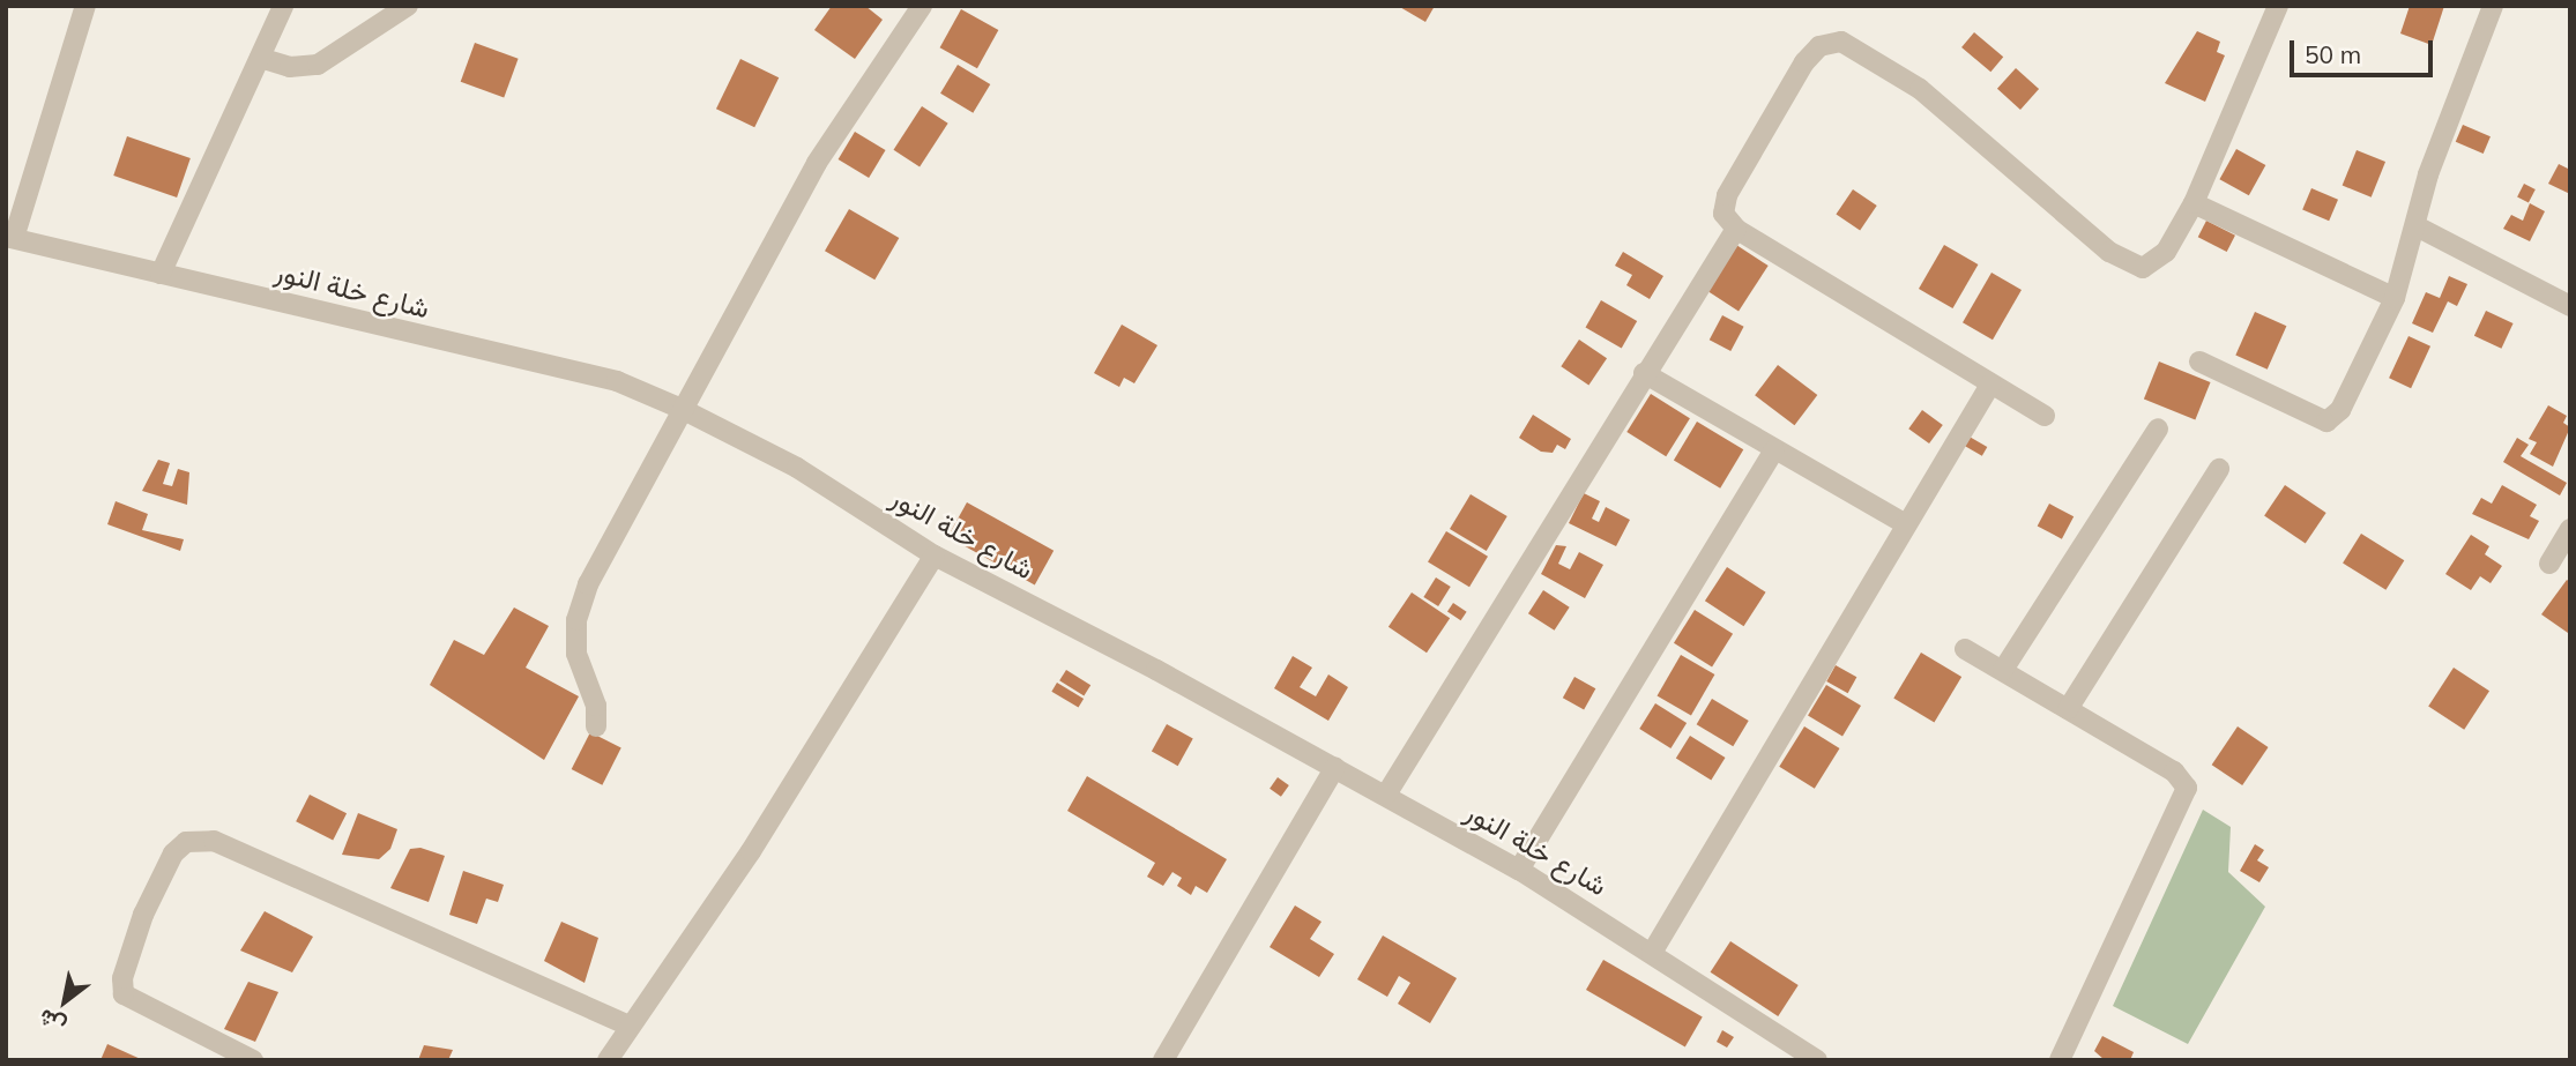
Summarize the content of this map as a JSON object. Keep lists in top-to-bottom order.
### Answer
{
  "streets": {
    "street": ["شارع خلة النور"]
  },
  "scale_bar": "50 m",
  "north": "bottom left"
}
